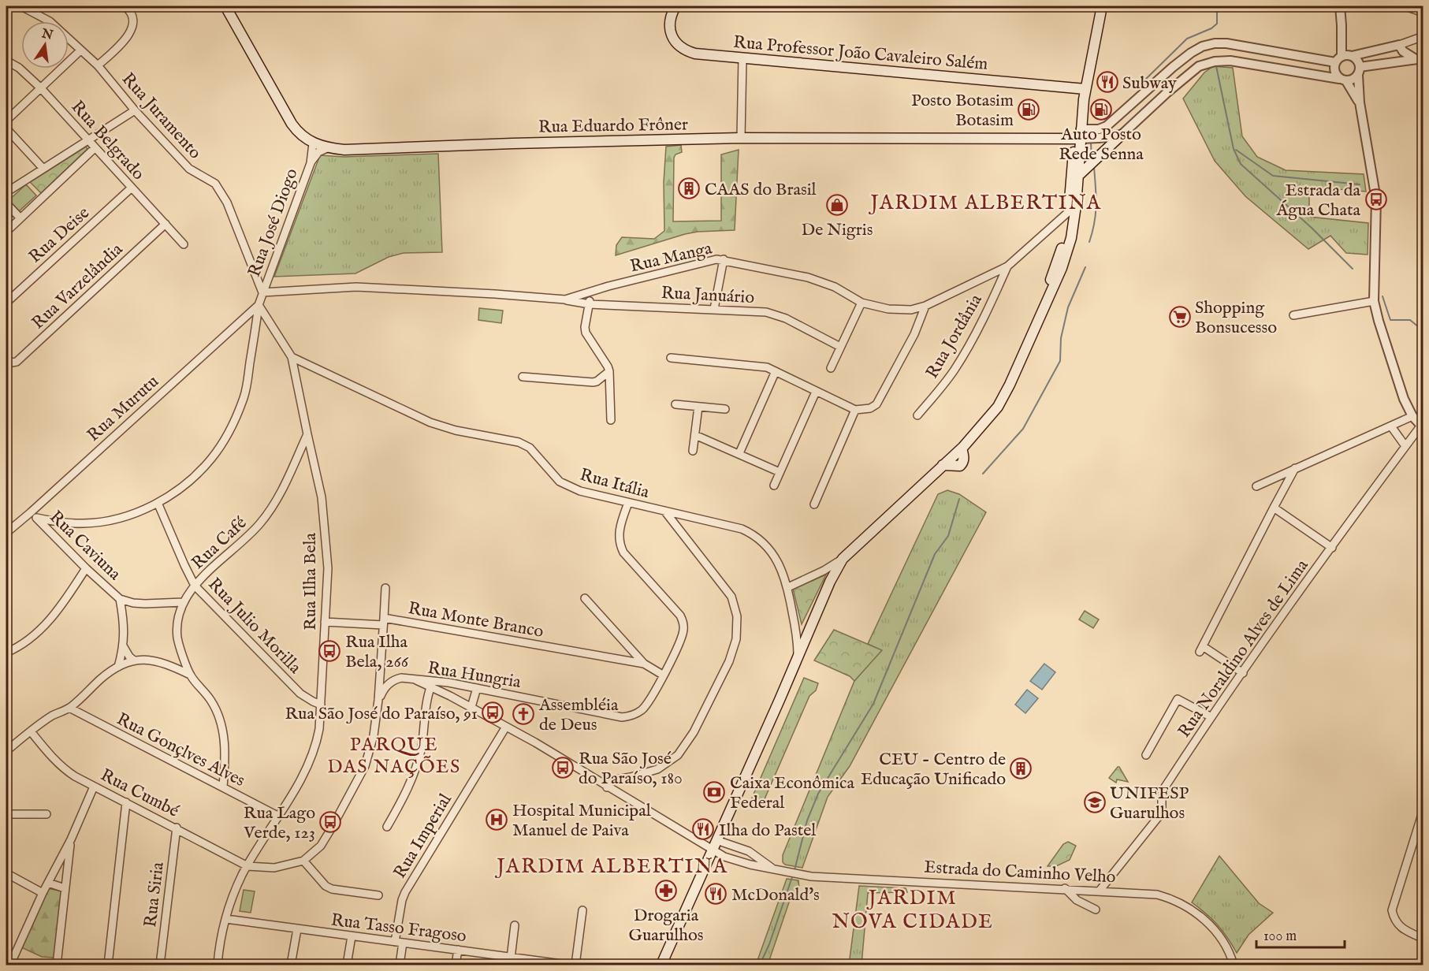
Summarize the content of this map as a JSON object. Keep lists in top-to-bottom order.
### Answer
{
  "streets": {
    "main road": ["Rua Professor João Cavaleiro Salém", "Rua Eduardo Frôner"],
    "street": [
      "Rua Juramento",
      "Rua Belgrado",
      "Rua José Diogo",
      "Rua Deise",
      "Rua Manga",
      "Rua Varzelândia",
      "Rua Januário",
      "Rua Jordânia",
      "Rua Murutu",
      "Rua Itália",
      "Rua Café",
      "Rua Caviuna",
      "Rua Ilha Bela",
      "Rua Monte Branco",
      "Rua Julio Morilla",
      "Rua Noraldino Alves de Lima",
      "Rua Hungria",
      "Rua Gonçlves Alves",
      "Rua Cumbé",
      "Rua Imperial",
      "Estrada do Caminho Velho",
      "Rua Siria",
      "Rua Tasso Fragoso"
    ]
  },
  "crossings": [
    ["Rua Juramento", "Rua José Diogo"],
    ["Rua Juramento", "Rua Manga"],
    ["Rua Eduardo Frôner", "Rua José Diogo"],
    ["Rua Belgrado", "Rua Deise"],
    ["Rua Belgrado", "Rua Varzelândia"],
    ["Rua José Diogo", "Rua Manga"],
    ["Rua José Diogo", "Rua Murutu"],
    ["Rua José Diogo", "Rua Caviuna"],
    ["Rua José Diogo", "Rua Ilha Bela"],
    ["Rua José Diogo", "Rua Julio Morilla"],
    ["Rua Manga", "Rua Januário"],
    ["Rua Manga", "Rua Jordânia"],
    ["Rua Murutu", "Rua Caviuna"],
    ["Rua Murutu", "Rua Ilha Bela"],
    ["Rua Itália", "Rua Ilha Bela"],
    ["Rua Itália", "Rua Hungria"],
    ["Rua Café", "Rua Ilha Bela"],
    ["Rua Café", "Rua Julio Morilla"],
    ["Rua Ilha Bela", "Rua Julio Morilla"],
    ["Rua Ilha Bela", "Rua Gonçlves Alves"],
    ["Rua Ilha Bela", "Rua Cumbé"],
    ["Rua Ilha Bela", "Rua Tasso Fragoso"],
    ["Rua Monte Branco", "Rua Hungria"],
    ["Rua Noraldino Alves de Lima", "Estrada do Caminho Velho"],
    ["Rua Hungria", "Estrada do Caminho Velho"],
    ["Rua Cumbé", "Rua Siria"],
    ["Rua Imperial", "Estrada do Caminho Velho"],
    ["Rua Imperial", "Rua Tasso Fragoso"]
  ],
  "districts": [
    "JARDIM ALBERTINA",
    "PARQUE DAS NAÇÕES",
    "JARDIM ALBERTINA",
    "JARDIM NOVA CIDADE"
  ],
  "places": {
    "restaurant": ["Subway", "Ilha do Pastel", "McDonald's"],
    "fuel station": ["Posto Botasim Botasim", "Auto Posto Rede Senna"],
    "building": ["CAAS do Brasil", "CEU - Centro de Educação Unificado"],
    "bus stop": [
      "Estrada da Água Chata",
      "Rua Ilha Bela, 266",
      "Rua São José do Paraíso, 91",
      "Rua São José do Paraíso, 180",
      "Rua Lago Verde, 123"
    ],
    "shop": ["De Nigris"],
    "supermarket": ["Shopping Bonsucesso"],
    "church": ["Assembléia de Deus"],
    "bank": ["Caixa Econômica Federal"],
    "school or university": ["UNIFESP Guarulhos"],
    "hospital": ["Hospital Municipal Manuel de Paiva"],
    "pharmacy": ["Drogaria Guarulhos"]
  },
  "scale_bar": "100 m",
  "north": "top"
}
